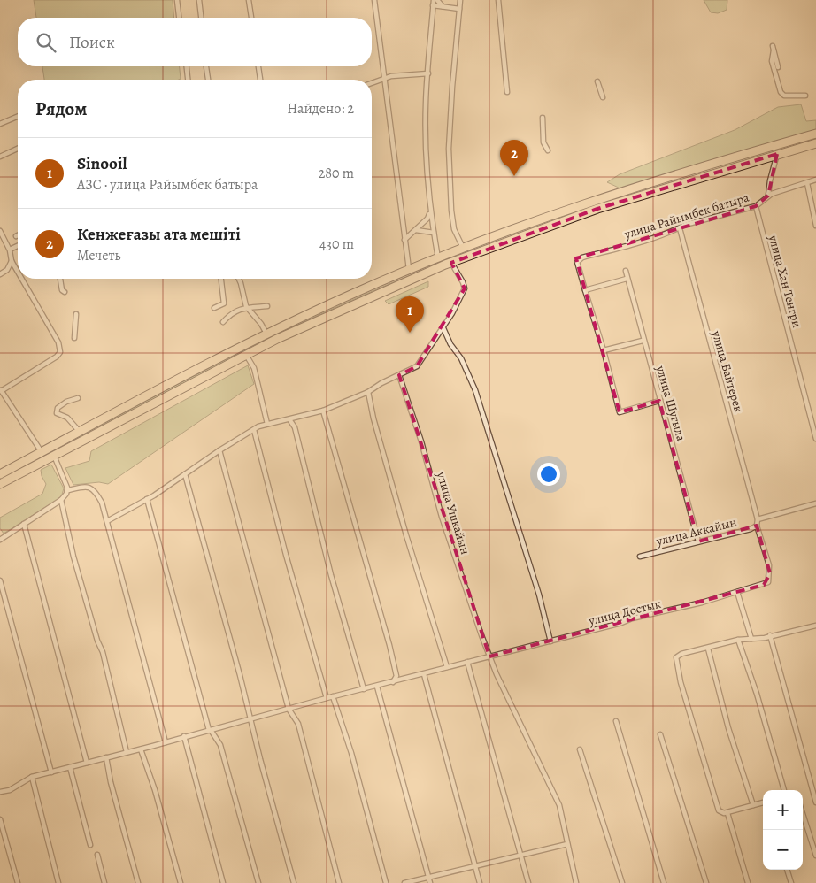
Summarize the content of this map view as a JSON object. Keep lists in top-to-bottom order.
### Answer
{
  "streets": {
    "street": [
      "улица Райымбек батыра",
      "улица Хан Тенгри",
      "улица Байтерек",
      "улица Шугыла",
      "улица Ушкайын",
      "улица Аккайын",
      "улица Достык"
    ]
  },
  "crossings": [
    ["улица Райымбек батыра", "улица Хан Тенгри"],
    ["улица Райымбек батыра", "улица Байтерек"],
    ["улица Шугыла", "улица Аккайын"],
    ["улица Ушкайын", "улица Достык"],
    ["улица Аккайын", "улица Достык"]
  ],
  "page": {
    "search": "Поиск",
    "heading": ["Рядом", "Найдено: 2"],
    "list": [
      {
        "mark": "1",
        "name": "Sinooil",
        "note": "АЗС · улица Райымбек батыра",
        "value": "280 m"
      },
      {
        "mark": "2",
        "name": "Кенжеғазы ата мешіті",
        "note": "Мечеть",
        "value": "430 m"
      }
    ],
    "pins": ["2", "1"],
    "map_buttons": ["+", "−"]
  }
}
